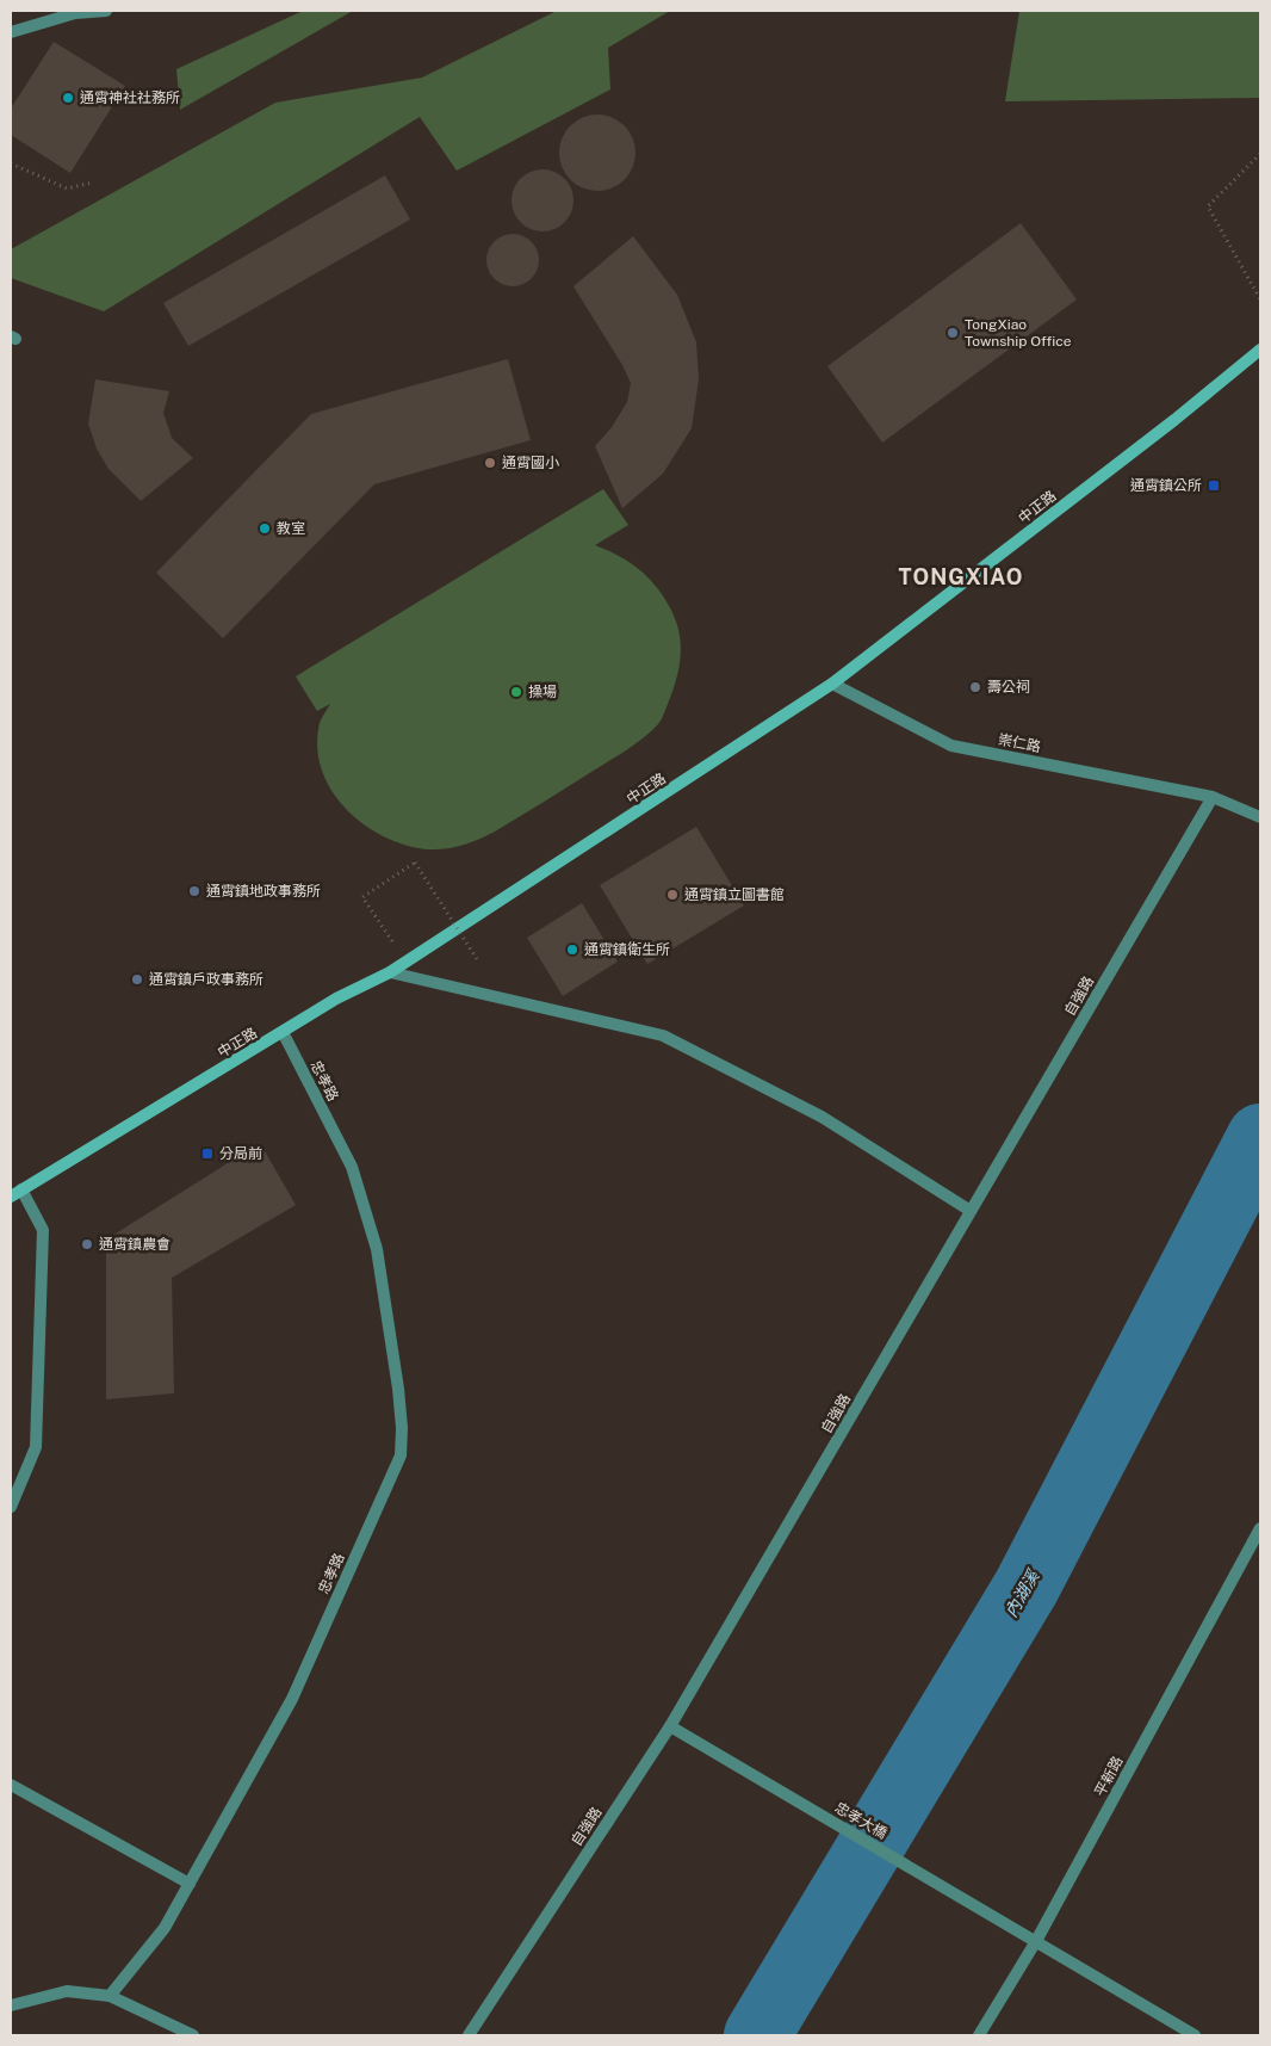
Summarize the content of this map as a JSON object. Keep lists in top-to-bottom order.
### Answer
{
  "streets": {
    "main road": ["中正路"],
    "street": [
      "崇仁路",
      "自強路",
      "忠孝路",
      "平新路",
      "忠孝大橋"
    ]
  },
  "crossings": [
    ["中正路", "崇仁路"],
    ["中正路", "忠孝路"],
    ["崇仁路", "自強路"],
    ["自強路", "忠孝大橋"],
    ["平新路", "忠孝大橋"]
  ],
  "districts": ["TONGXIAO"],
  "water": ["內湖溪"],
  "places": {
    "other": [
      "通霄神社社務所",
      "TongXiao Township Office",
      "通霄國小",
      "教室",
      "壽公祠",
      "操場",
      "通霄鎮地政事務所",
      "通霄鎮立圖書館",
      "通霄鎮衛生所",
      "通霄鎮戶政事務所",
      "通霄鎮農會"
    ],
    "transit": ["通霄鎮公所", "分局前"]
  }
}
